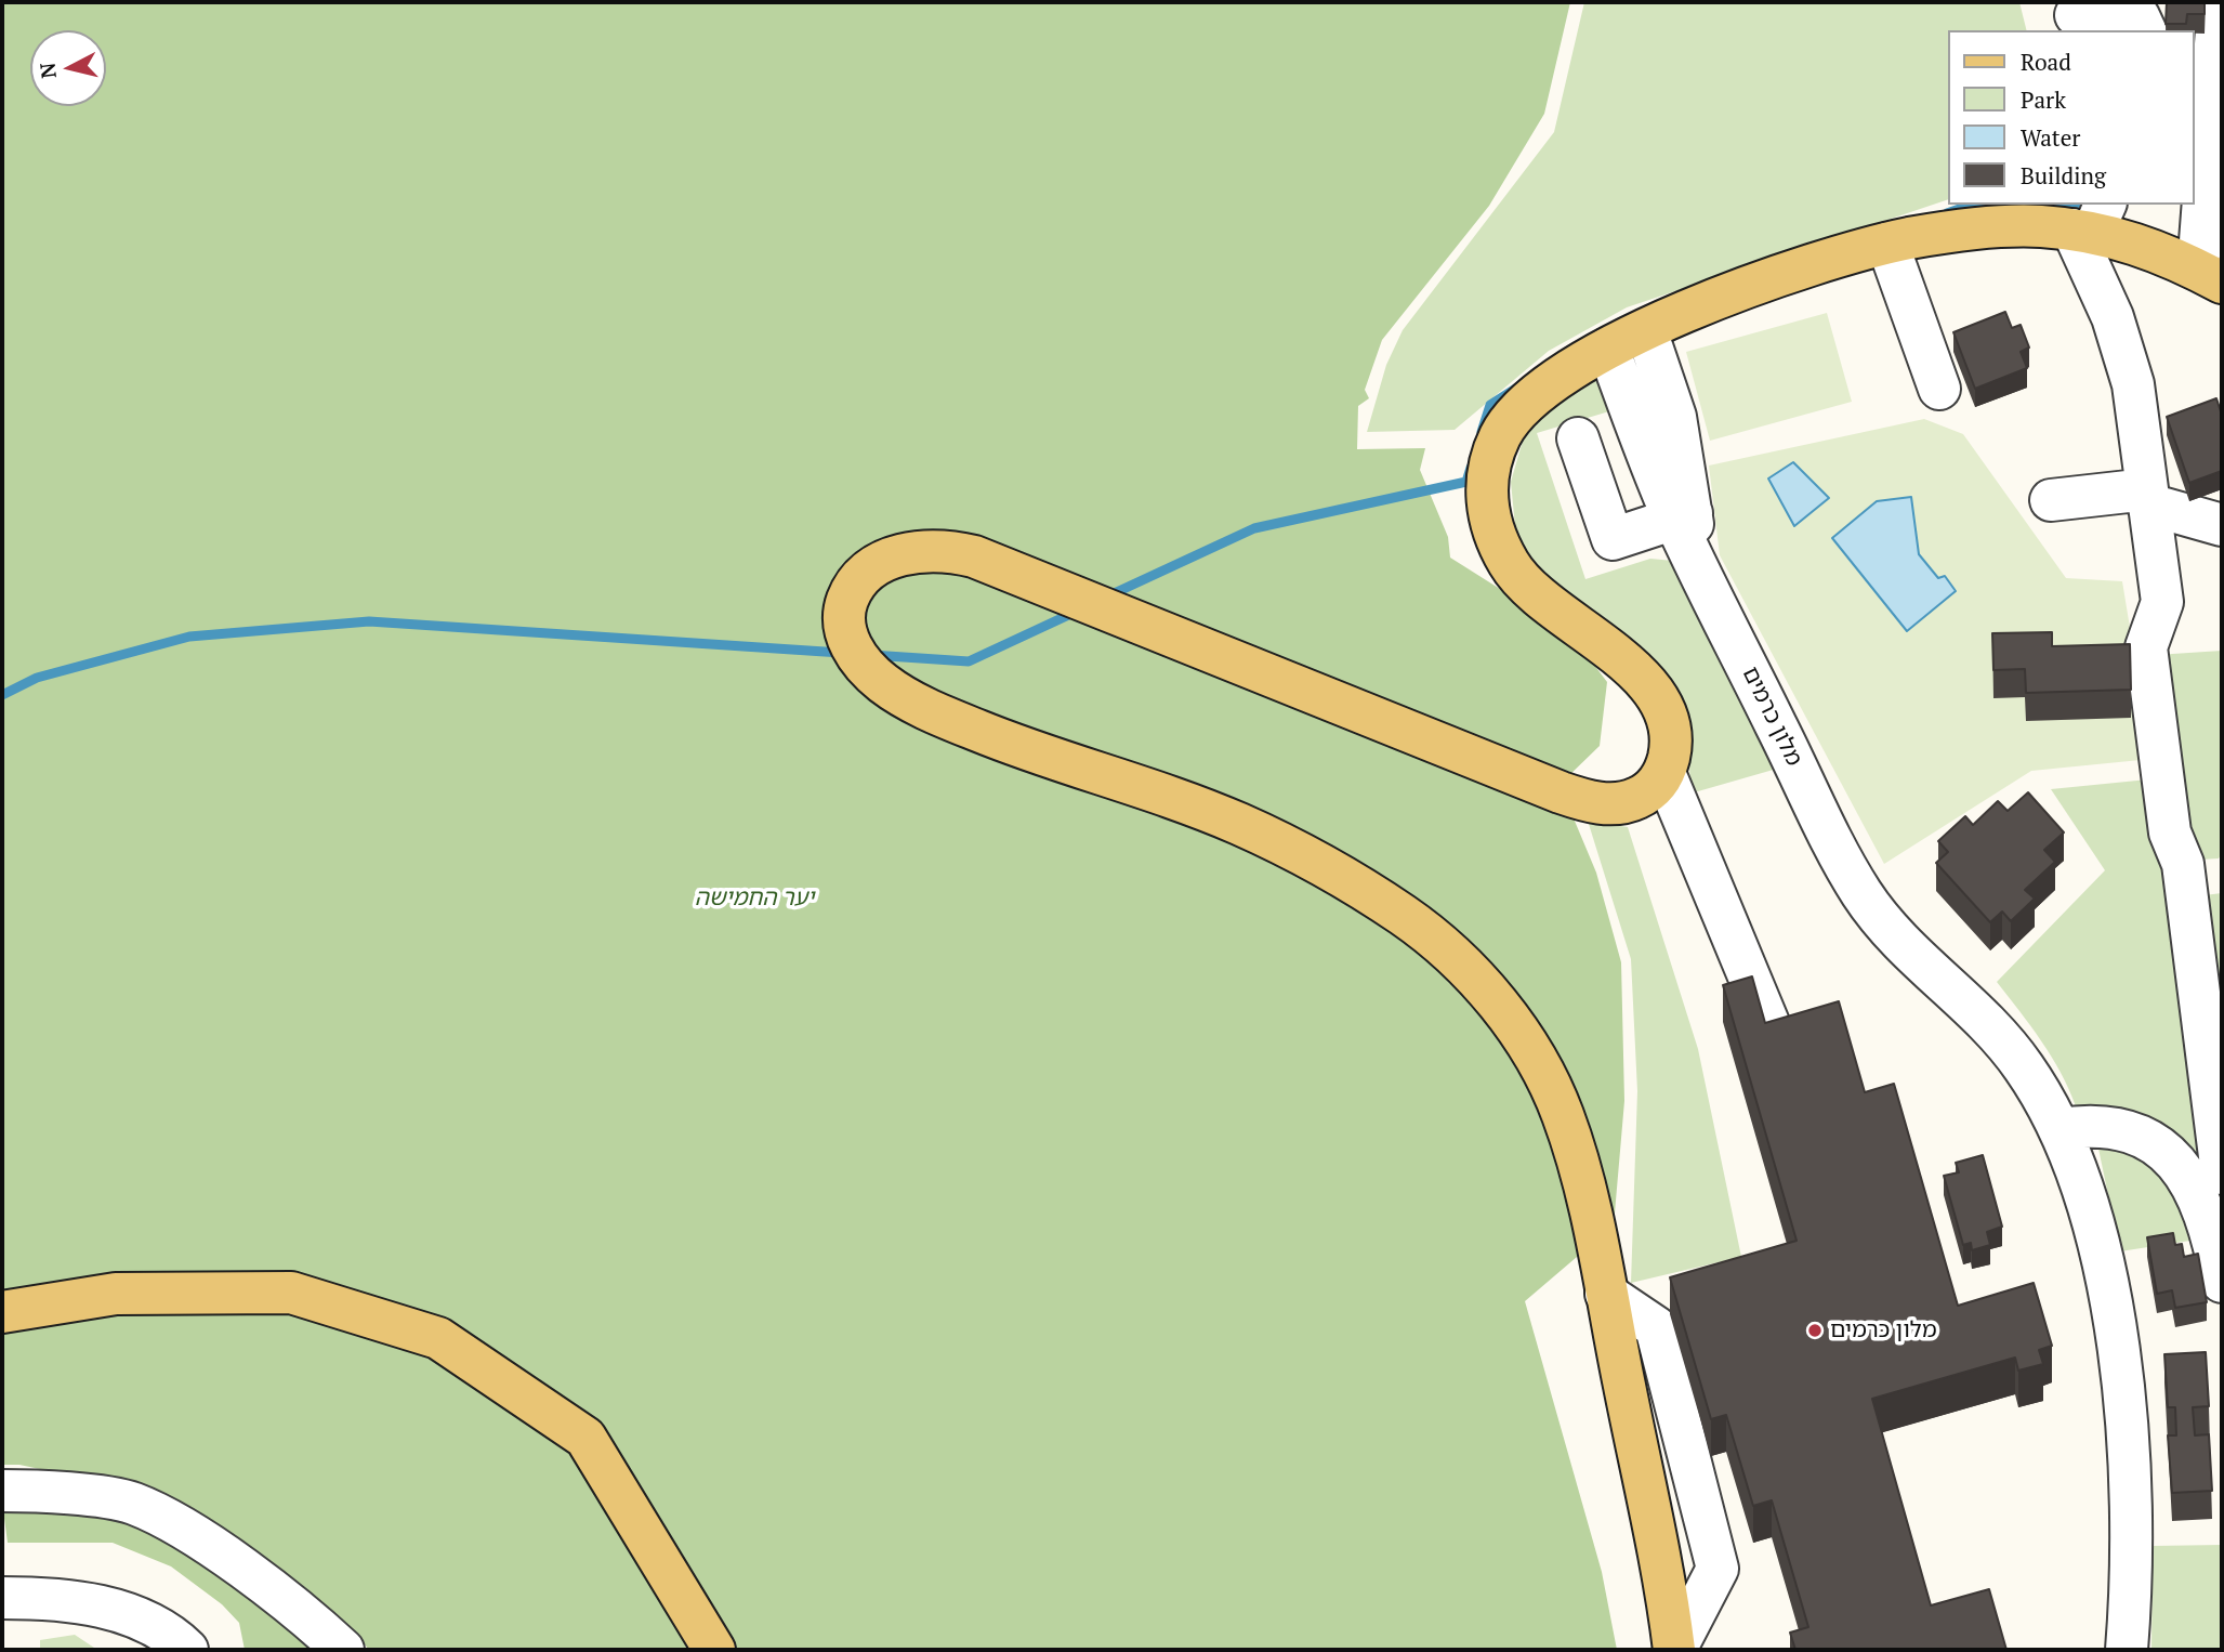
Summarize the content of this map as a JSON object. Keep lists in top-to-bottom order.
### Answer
{
  "streets": {
    "street": ["מלון כרמים"]
  },
  "parks": ["יער החמישה"],
  "places": ["מלון כרמים"],
  "legend": [
    "Road",
    "Park",
    "Water",
    "Building"
  ],
  "north": "left"
}
